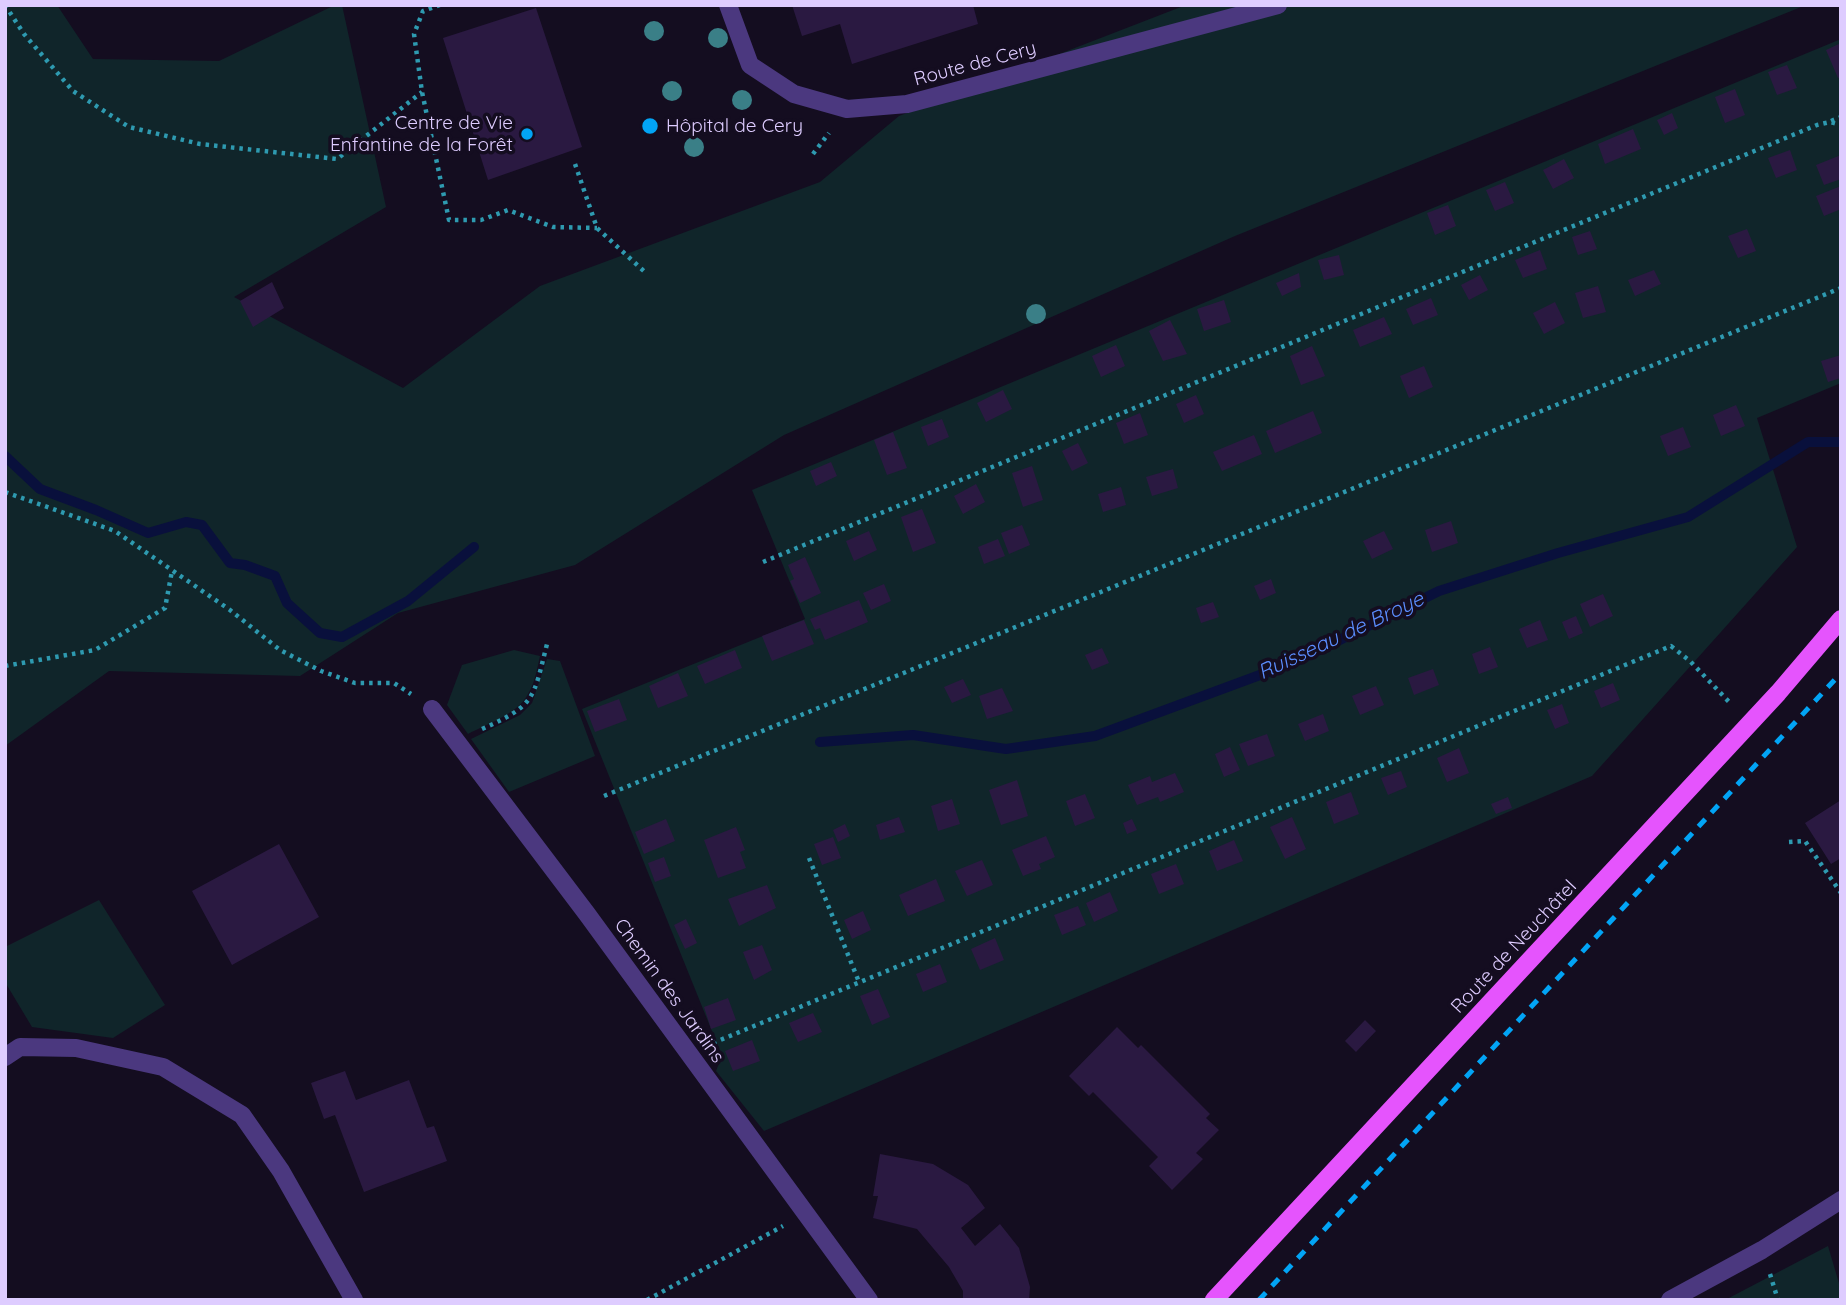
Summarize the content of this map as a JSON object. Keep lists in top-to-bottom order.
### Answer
{
  "streets": {
    "main road": ["Route de Neuchâtel"],
    "street": ["Route de Cery", "Chemin des Jardins"]
  },
  "water": ["Ruisseau de Broye"],
  "places": ["Hôpital de Cery", "Centre de Vie Enfantine de la Forêt"]
}
